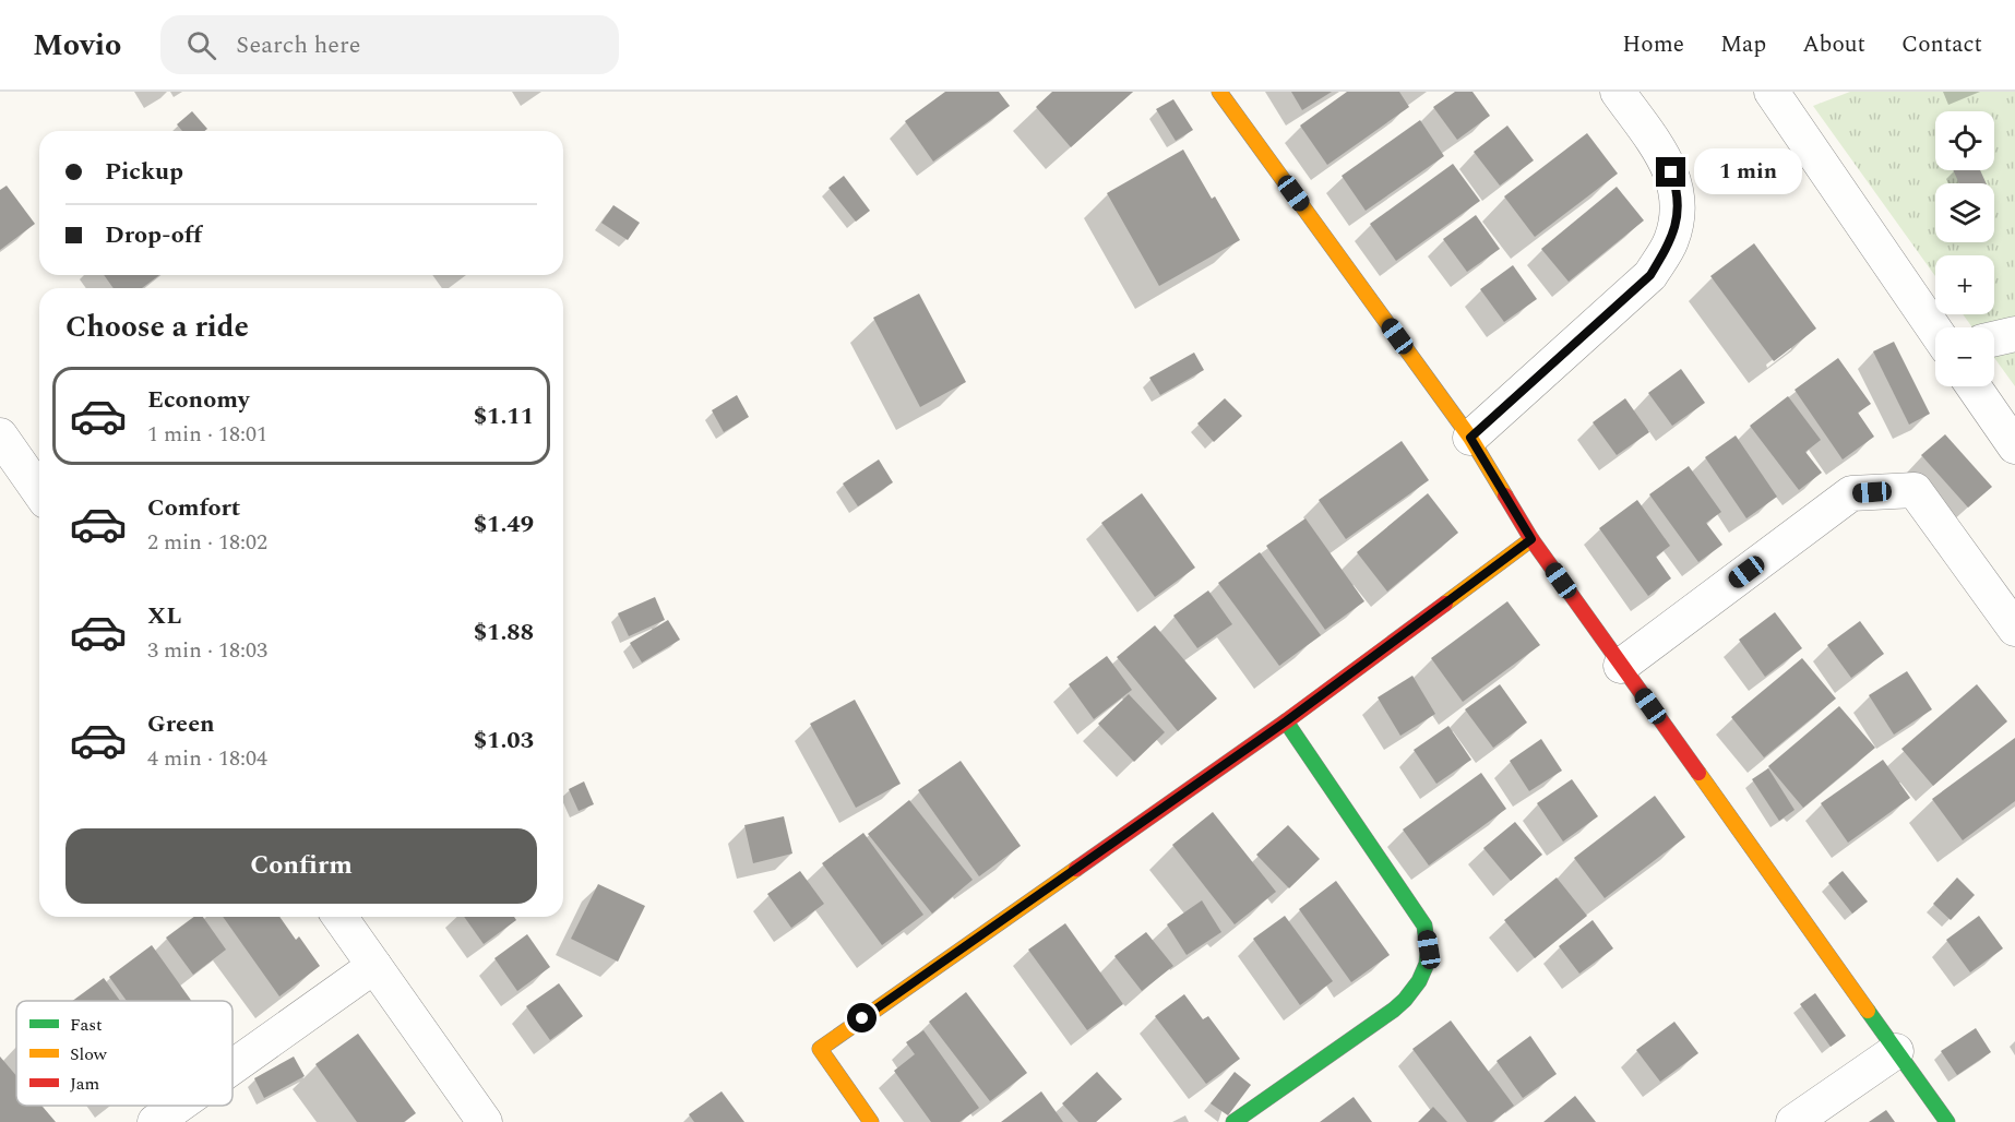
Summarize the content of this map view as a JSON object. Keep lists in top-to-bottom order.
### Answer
{
  "legend": ["Fast", "Slow", "Jam"],
  "page": {
    "header": "Movio",
    "search": "Search here",
    "nav": [
      "Home",
      "Map",
      "About",
      "Contact"
    ],
    "map_buttons": ["+", "−"],
    "banner": ["Pickup", "Drop-off"],
    "bubble": "1 min",
    "heading": "Choose a ride",
    "list": [
      {
        "name": "Economy",
        "note": "1 min · 18:01",
        "value": "$1.11"
      },
      {
        "name": "Comfort",
        "note": "2 min · 18:02",
        "value": "$1.49"
      },
      {
        "name": "XL",
        "note": "3 min · 18:03",
        "value": "$1.88"
      },
      {
        "name": "Green",
        "note": "4 min · 18:04",
        "value": "$1.03"
      }
    ],
    "buttons": "Confirm"
  }
}
